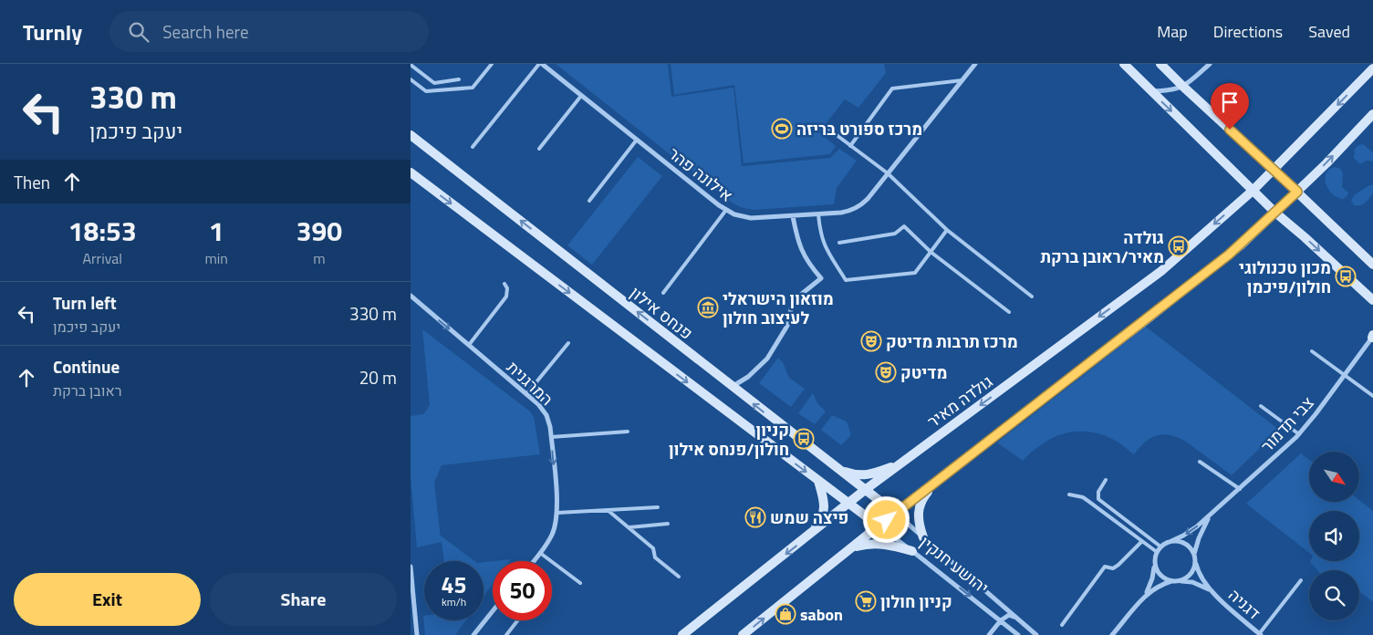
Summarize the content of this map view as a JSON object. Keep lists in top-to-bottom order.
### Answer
{
  "streets": {
    "main road": ["פנחס אילון", "גולדה מאיר", "יהושע חנקין"],
    "street": [
      "אילונה פהר",
      "המרגנית",
      "צבי תדמור",
      "דגניה"
    ]
  },
  "crossings": [
    ["פנחס אילון", "גולדה מאיר"],
    ["פנחס אילון", "יהושע חנקין"],
    ["גולדה מאיר", "יהושע חנקין"],
    ["צבי תדמור", "דגניה"]
  ],
  "one_way": ["המרגנית"],
  "places": {
    "sports": ["מרכז ספורט בריזה"],
    "bus stop": ["גולדה מאיר/ראובן ברקת", "מכון טכנולוגי חולון/פיכמן", "קניון חולון/פנחס אילון"],
    "museum": ["מוזאון הישראלי לעיצוב חולון"],
    "theatre": ["מרכז תרבות מדיטק", "מדיטק"],
    "restaurant": ["פיצה שמש"],
    "supermarket": ["קניון חולון"],
    "shop": ["sabon"]
  },
  "north": "bottom right",
  "page": {
    "header": "Turnly",
    "search": "Search here",
    "nav": ["Map", "Directions", "Saved"],
    "turn": ["330 m", "יעקב פיכמן"],
    "then": "Then",
    "eta": [
      "18:53",
      "Arrival",
      "1",
      "min",
      "390",
      "m"
    ],
    "list": [
      {
        "name": "Turn left",
        "note": "יעקב פיכמן",
        "value": "330 m"
      },
      {
        "name": "Continue",
        "note": "ראובן ברקת",
        "value": "20 m"
      }
    ],
    "speed": "45 km/h",
    "limit": "50",
    "buttons": ["Exit", "Share"]
  }
}
